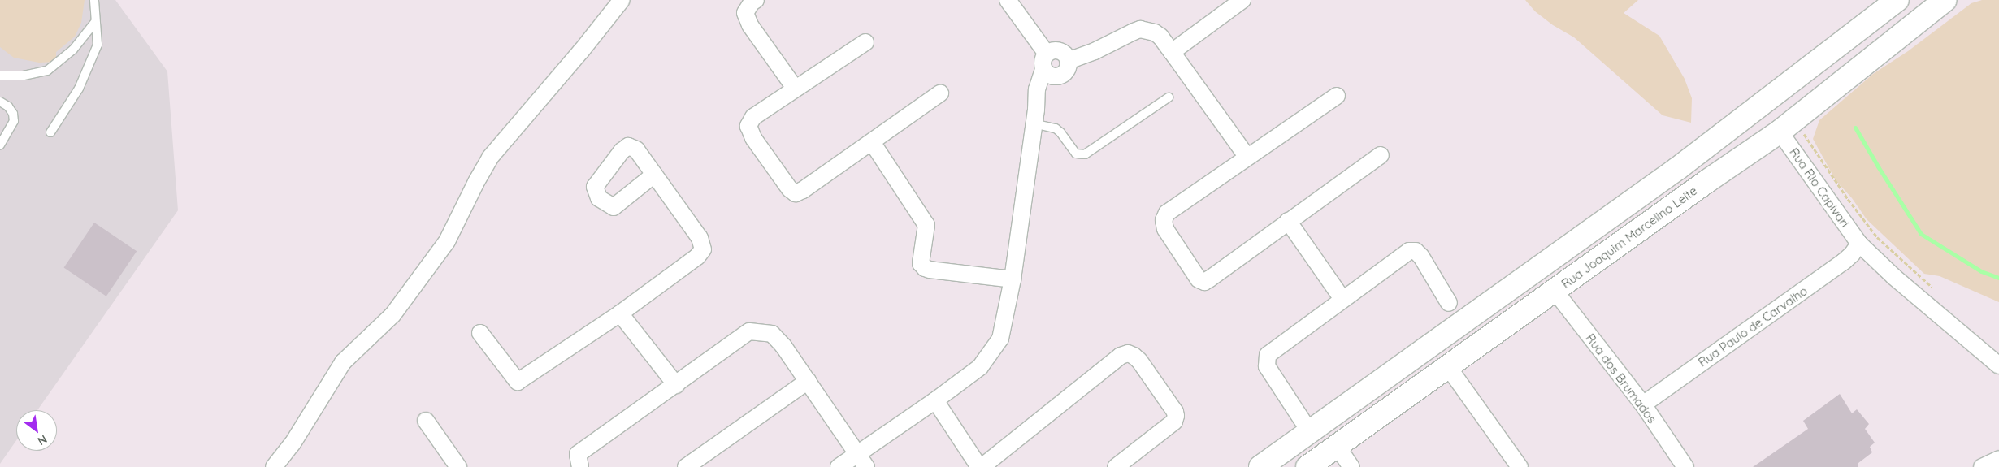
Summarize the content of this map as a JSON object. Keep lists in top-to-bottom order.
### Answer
{
  "streets": {
    "main road": ["Rua Joaquim Marcelino Leite"],
    "street": ["Rua Rio Capivari", "Rua Paulo de Carvalho", "Rua dos Brumados"]
  },
  "crossings": [
    ["Rua Rio Capivari", "Rua Joaquim Marcelino Leite"],
    ["Rua Rio Capivari", "Rua Paulo de Carvalho"],
    ["Rua Joaquim Marcelino Leite", "Rua dos Brumados"],
    ["Rua Paulo de Carvalho", "Rua dos Brumados"]
  ],
  "north": "bottom right"
}
